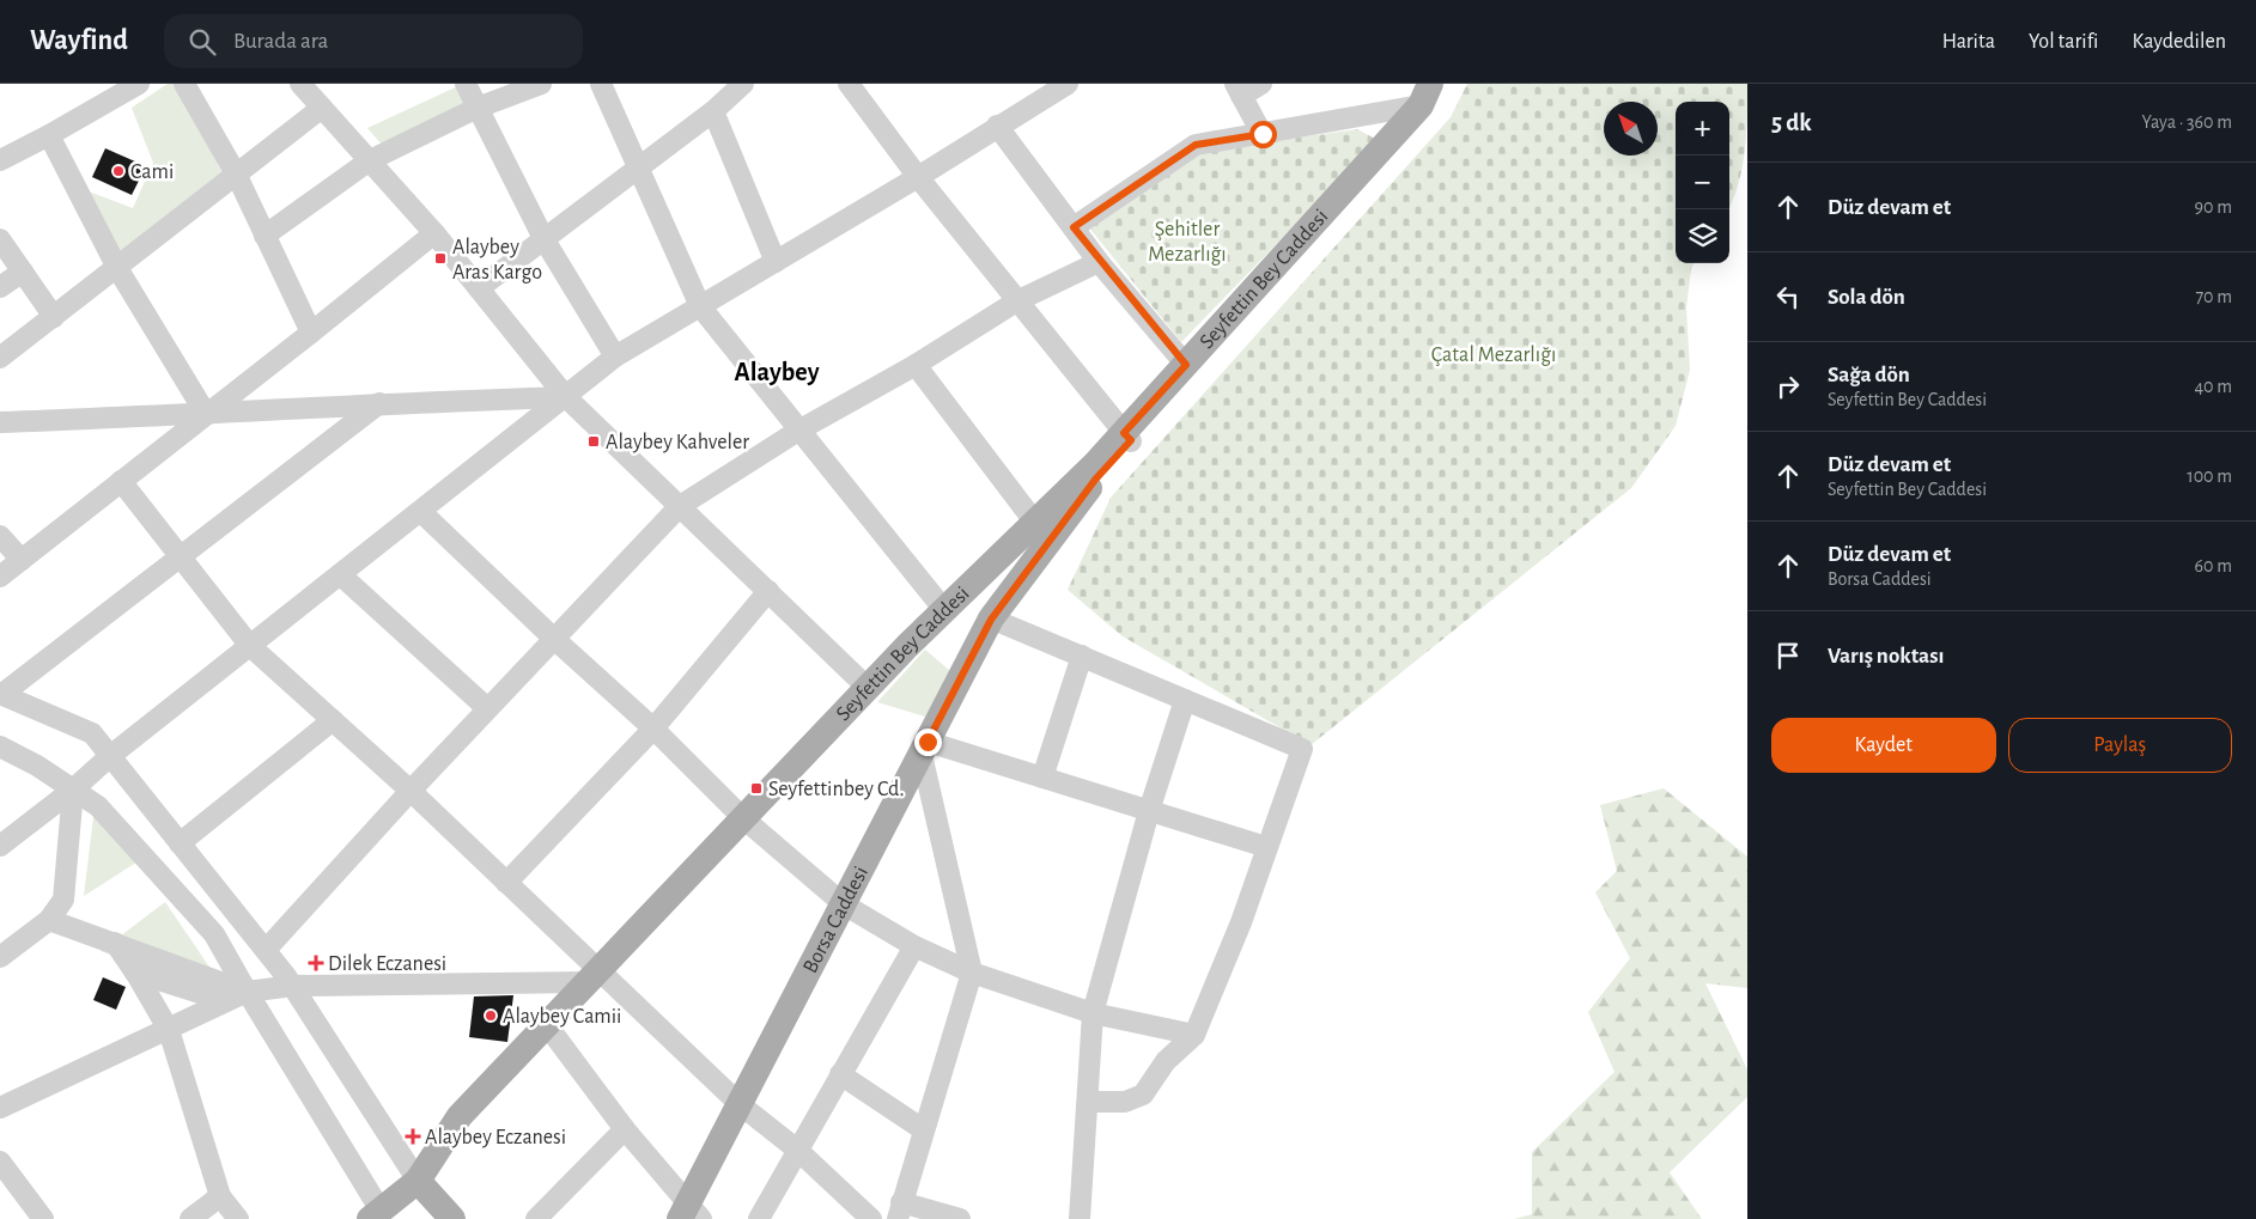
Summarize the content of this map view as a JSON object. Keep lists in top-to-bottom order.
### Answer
{
  "streets": {
    "main road": ["Seyfettin Bey Caddesi", "Borsa Caddesi"]
  },
  "crossings": [
    ["Seyfettin Bey Caddesi", "Borsa Caddesi"]
  ],
  "districts": ["Alaybey"],
  "parks": ["Şehitler Mezarlığı", "Çatal Mezarlığı"],
  "places": {
    "other": ["Cami", "Alaybey Camii"],
    "transit": ["Alaybey Aras Kargo", "Alaybey Kahveler", "Seyfettinbey Cd."],
    "health": ["Dilek Eczanesi", "Alaybey Eczanesi"]
  },
  "north": "top left",
  "page": {
    "header": "Wayfind",
    "search": "Burada ara",
    "nav": ["Harita", "Yol tarifi", "Kaydedilen"],
    "heading": ["5 dk", "Yaya · 360 m"],
    "map_buttons": ["+", "−"],
    "list": [
      ["Düz devam et", "90 m"],
      ["Sola dön", "70 m"],
      ["Sağa dön", "Seyfettin Bey Caddesi", "40 m"],
      ["Düz devam et", "Seyfettin Bey Caddesi", "100 m"],
      ["Düz devam et", "Borsa Caddesi", "60 m"],
      "Varış noktası"
    ],
    "buttons": ["Kaydet", "Paylaş"]
  }
}
